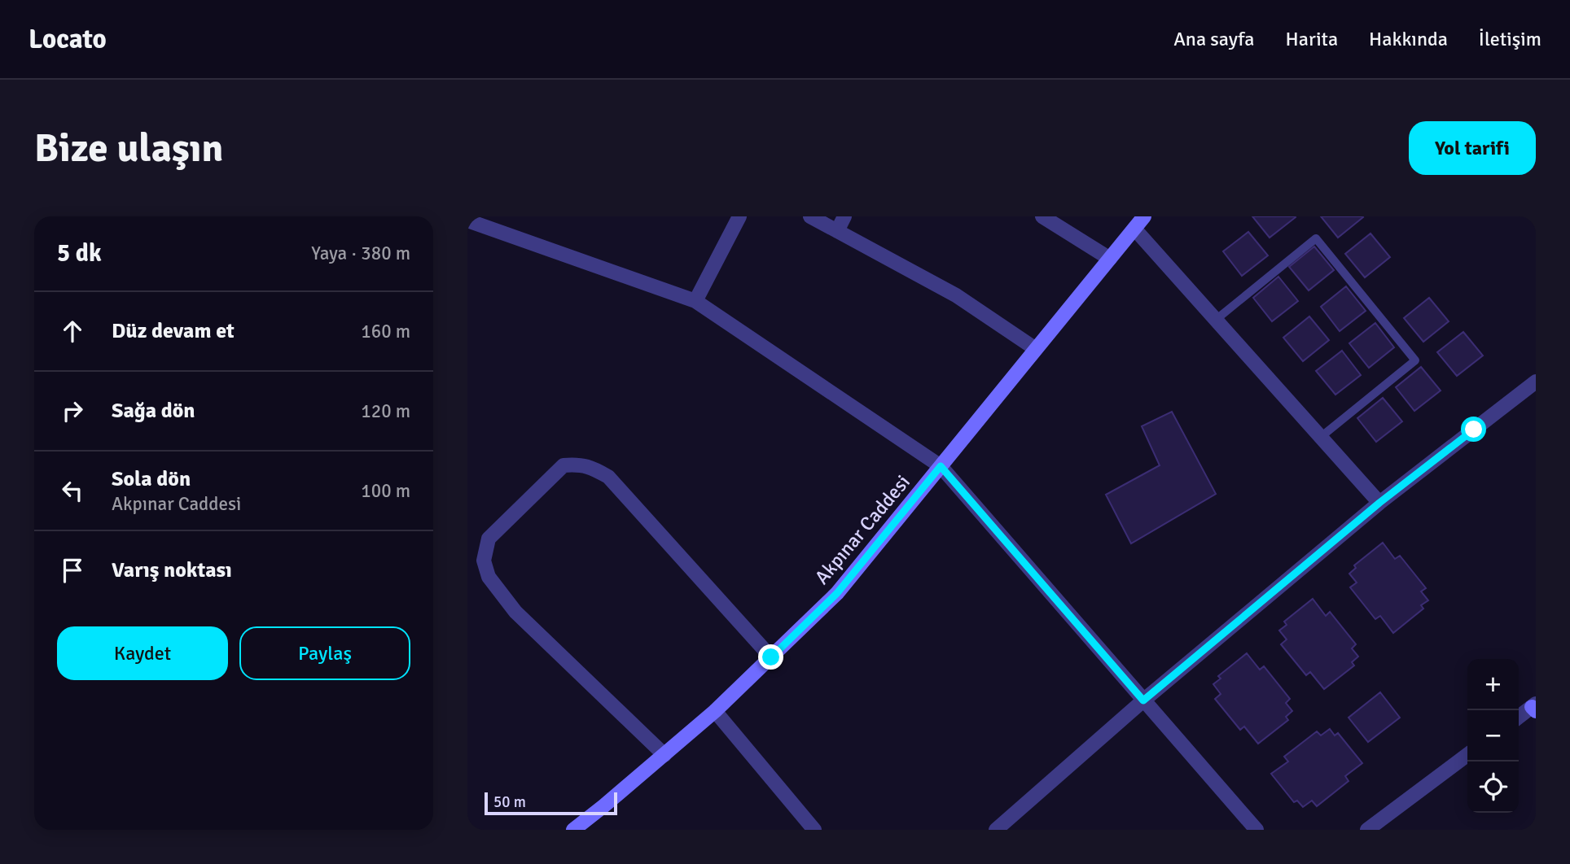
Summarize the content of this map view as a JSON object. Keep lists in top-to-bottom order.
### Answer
{
  "streets": {
    "street": ["Akpınar Caddesi"]
  },
  "scale_bar": "50 m",
  "page": {
    "header": "Locato",
    "nav": [
      "Ana sayfa",
      "Harita",
      "Hakkında",
      "İletişim"
    ],
    "buttons": [
      "Yol tarifi",
      ["Kaydet", "Paylaş"]
    ],
    "title": "Bize ulaşın",
    "heading": ["5 dk", "Yaya · 380 m"],
    "list": [
      ["Düz devam et", "160 m"],
      ["Sağa dön", "120 m"],
      ["Sola dön", "Akpınar Caddesi", "100 m"],
      "Varış noktası"
    ],
    "map_buttons": ["+", "−"],
    "scale": "50 m"
  }
}
